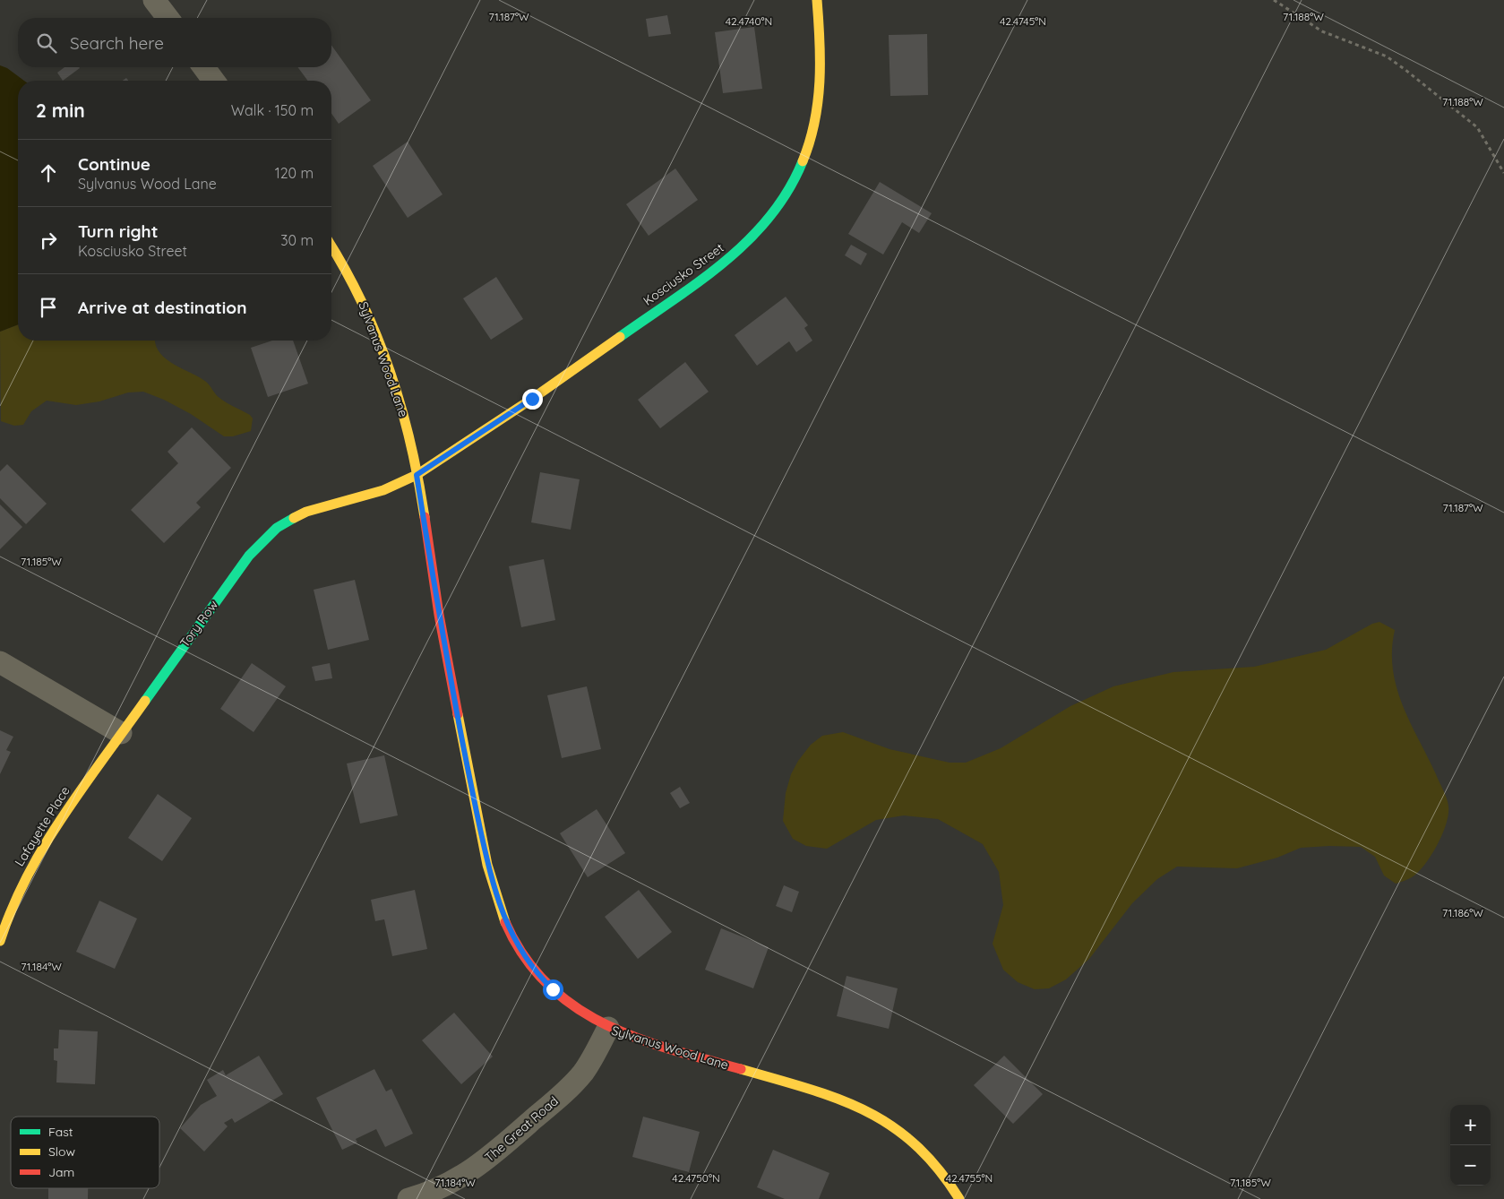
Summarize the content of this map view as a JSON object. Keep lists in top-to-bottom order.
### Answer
{
  "streets": {
    "street": [
      "Kosciusko Street",
      "Sylvanus Wood Lane",
      "Tory Row",
      "Lafayette Place",
      "The Great Road"
    ]
  },
  "crossings": [
    ["Kosciusko Street", "Sylvanus Wood Lane"],
    ["Kosciusko Street", "Tory Row"],
    ["Sylvanus Wood Lane", "Tory Row"],
    ["Sylvanus Wood Lane", "The Great Road"],
    ["Tory Row", "Lafayette Place"]
  ],
  "legend": ["Fast", "Slow", "Jam"],
  "page": {
    "search": "Search here",
    "heading": ["2 min", "Walk · 150 m"],
    "list": [
      ["Continue", "Sylvanus Wood Lane", "120 m"],
      ["Turn right", "Kosciusko Street", "30 m"],
      "Arrive at destination"
    ],
    "map_buttons": ["+", "−"]
  },
  "coordinates": [
    "71.187°W",
    "71.188°W",
    "42.4740°N",
    "42.4745°N",
    "71.185°W",
    "71.186°W",
    "71.184°W",
    "42.4750°N",
    "42.4755°N"
  ]
}
